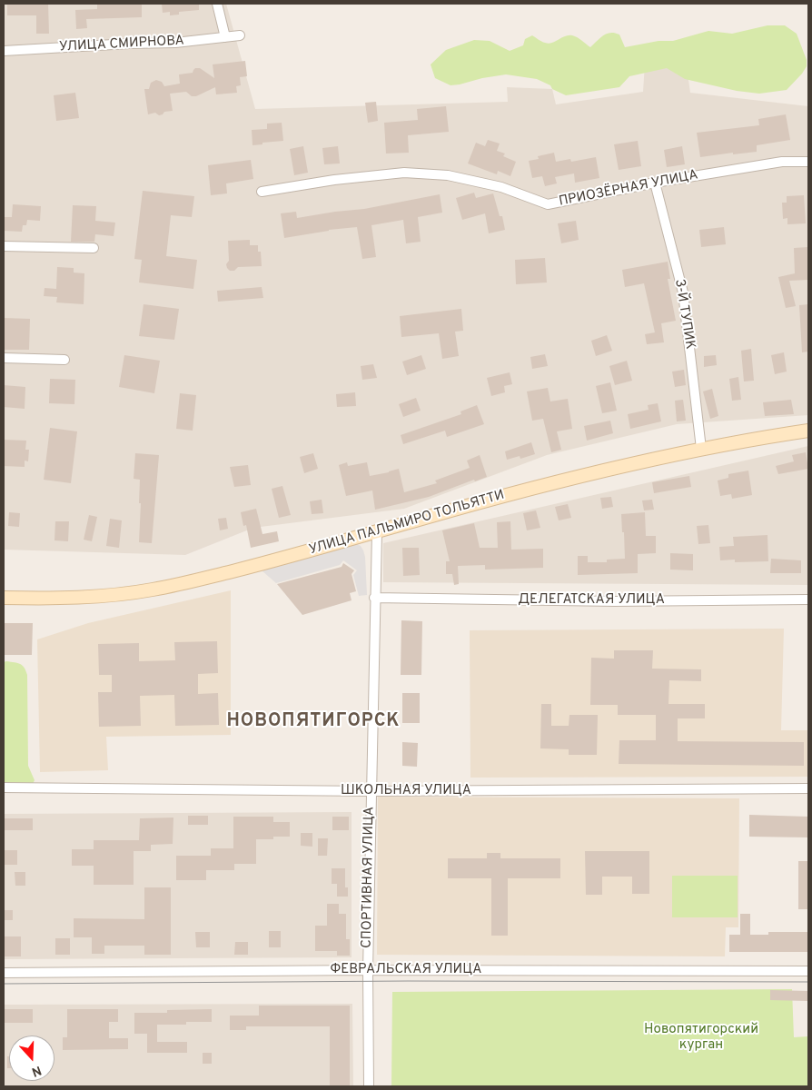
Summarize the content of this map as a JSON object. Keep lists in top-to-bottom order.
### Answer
{
  "streets": {
    "street": [
      "УЛИЦА СМИРНОВА",
      "ПРИОЗЁРНАЯ УЛИЦА",
      "3-Й ТУПИК",
      "УЛИЦА ПАЛЬМИРО ТОЛЬЯТТИ",
      "ДЕЛЕГАТСКАЯ УЛИЦА",
      "ШКОЛЬНАЯ УЛИЦА",
      "СПОРТИВНАЯ УЛИЦА",
      "ФЕВРАЛЬСКАЯ УЛИЦА"
    ]
  },
  "crossings": [
    ["ПРИОЗЁРНАЯ УЛИЦА", "3-Й ТУПИК"],
    ["3-Й ТУПИК", "УЛИЦА ПАЛЬМИРО ТОЛЬЯТТИ"],
    ["УЛИЦА ПАЛЬМИРО ТОЛЬЯТТИ", "СПОРТИВНАЯ УЛИЦА"],
    ["ДЕЛЕГАТСКАЯ УЛИЦА", "СПОРТИВНАЯ УЛИЦА"],
    ["ШКОЛЬНАЯ УЛИЦА", "СПОРТИВНАЯ УЛИЦА"],
    ["СПОРТИВНАЯ УЛИЦА", "ФЕВРАЛЬСКАЯ УЛИЦА"]
  ],
  "districts": ["НОВОПЯТИГОРСК"],
  "parks": ["Новопятигорский курган"],
  "north": "bottom"
}
